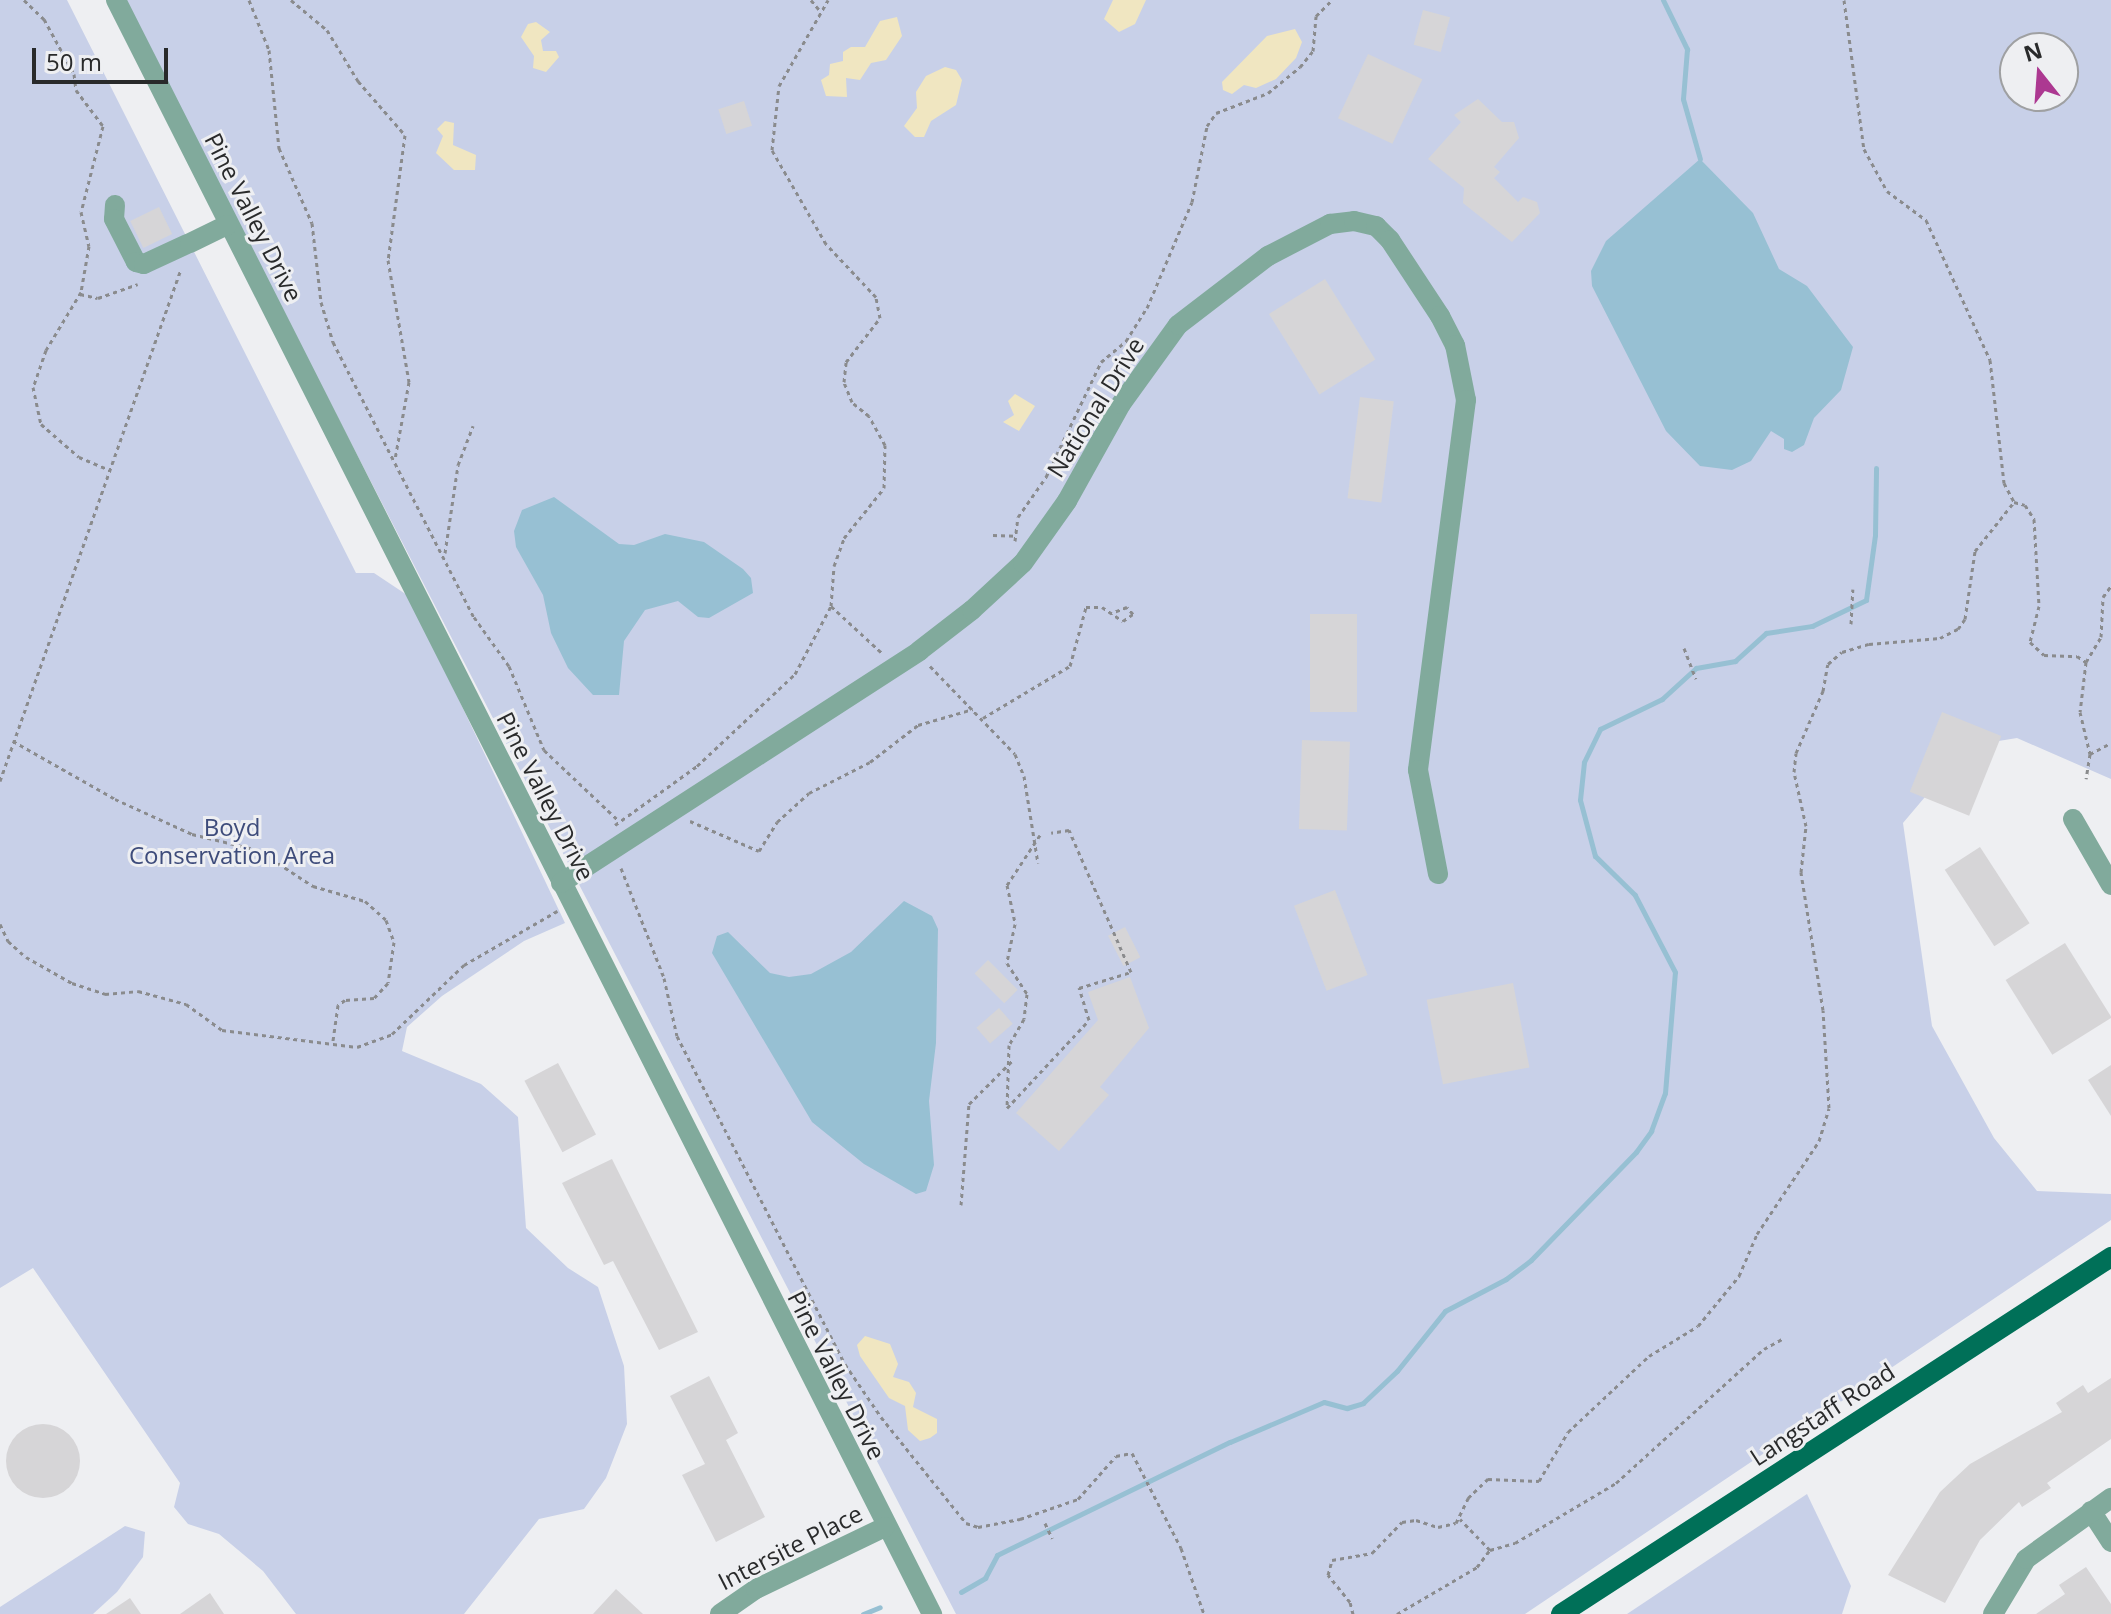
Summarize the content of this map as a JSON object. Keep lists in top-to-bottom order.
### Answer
{
  "streets": {
    "main road": ["Langstaff Road"],
    "street": ["Pine Valley Drive", "National Drive", "Intersite Place"]
  },
  "crossings": [
    ["Pine Valley Drive", "National Drive"],
    ["Pine Valley Drive", "Intersite Place"]
  ],
  "parks": ["Boyd Conservation Area"],
  "scale_bar": "50 m",
  "north": "top"
}
